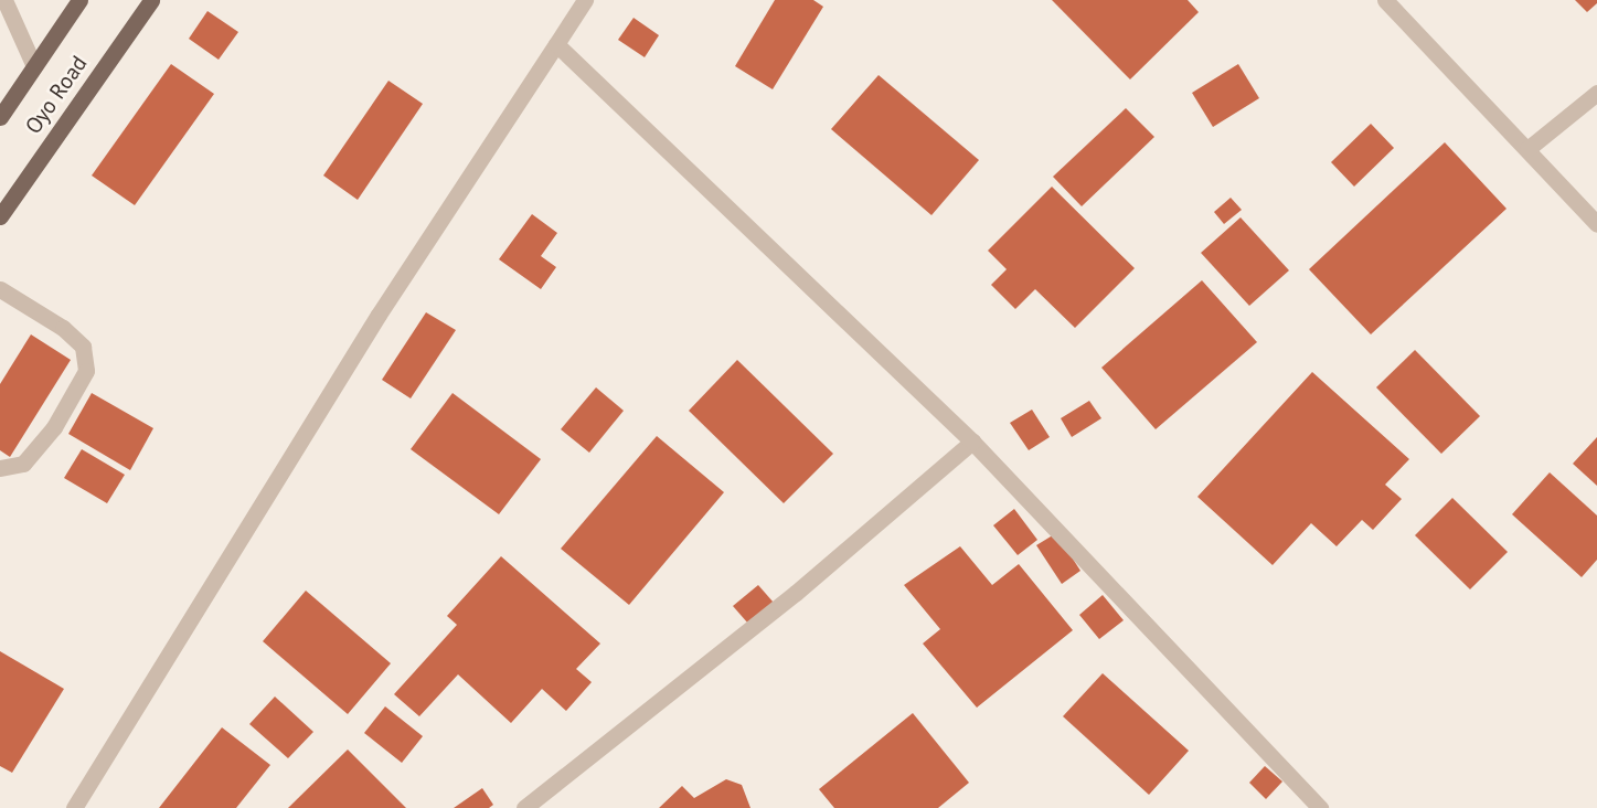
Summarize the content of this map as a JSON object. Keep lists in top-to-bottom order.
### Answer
{
  "streets": {
    "main road": ["Oyo Road"]
  }
}
